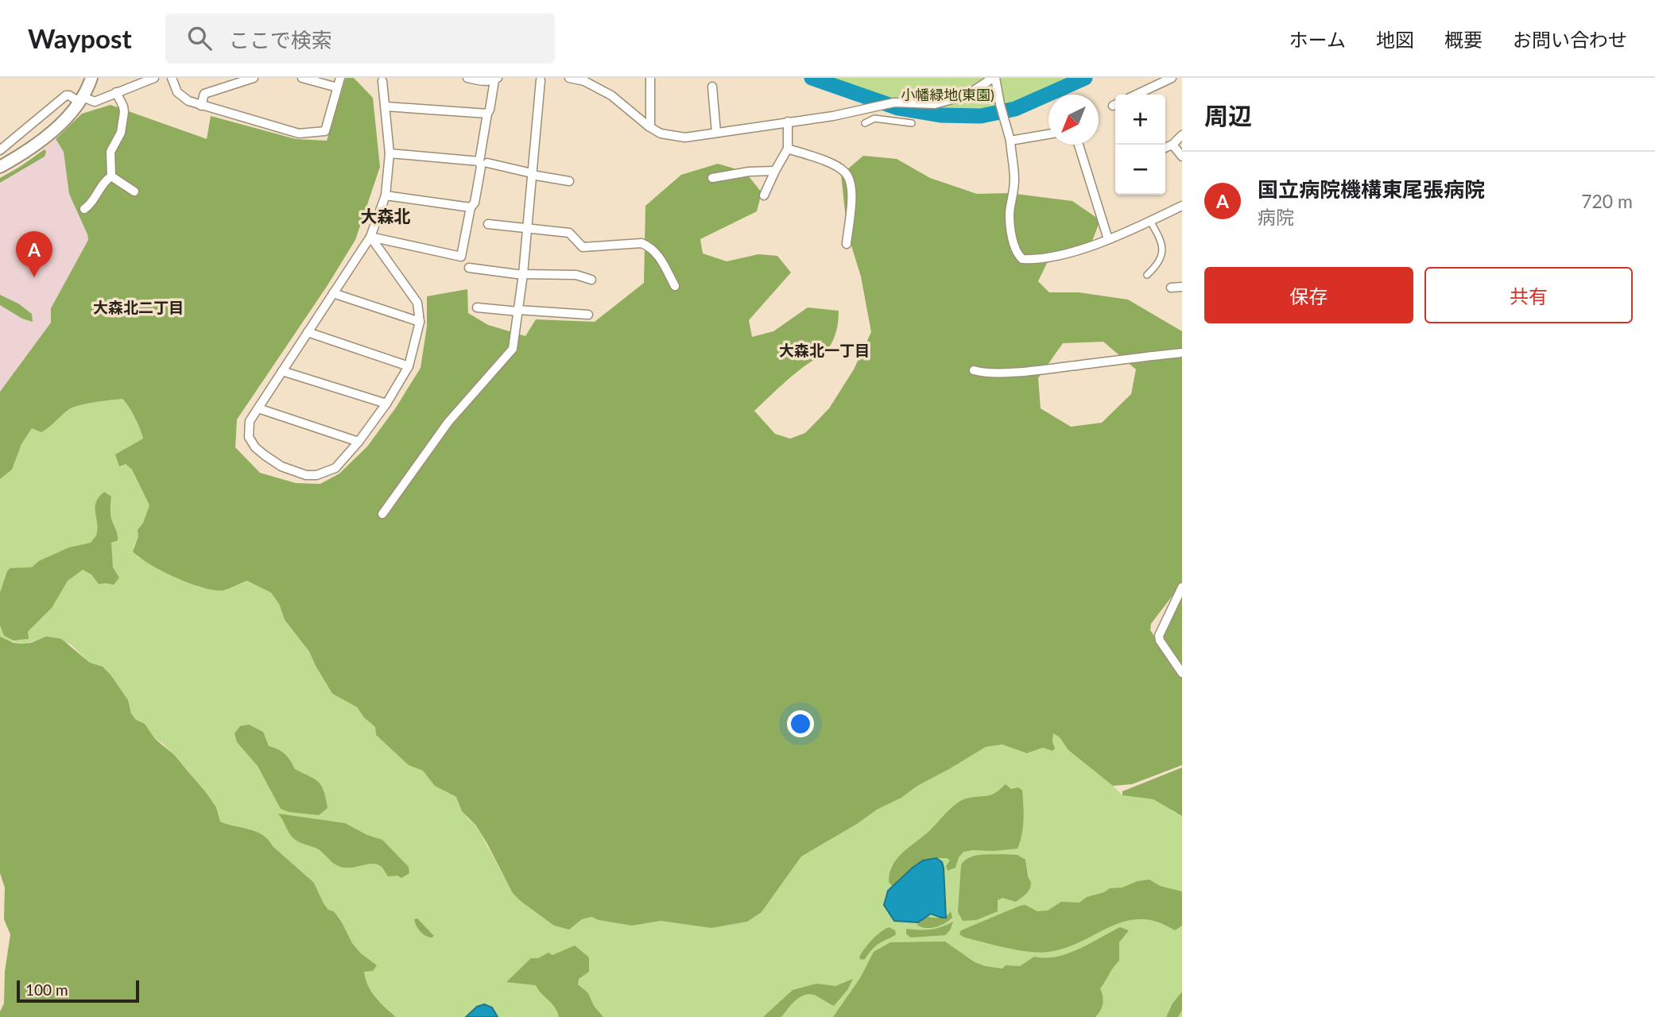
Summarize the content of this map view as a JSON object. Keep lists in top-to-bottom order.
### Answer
{
  "districts": ["大森北", "大森北二丁目", "大森北一丁目"],
  "parks": ["小幡緑地(東園)"],
  "scale_bar": "100 m",
  "north": "bottom left",
  "page": {
    "header": "Waypost",
    "search": "ここで検索",
    "nav": [
      "ホーム",
      "地図",
      "概要",
      "お問い合わせ"
    ],
    "heading": "周辺",
    "map_buttons": ["+", "−"],
    "list": [
      {
        "mark": "A",
        "name": "国立病院機構東尾張病院",
        "note": "病院",
        "value": "720 m"
      }
    ],
    "pins": "A",
    "buttons": ["保存", "共有"],
    "scale": "100 m"
  }
}
